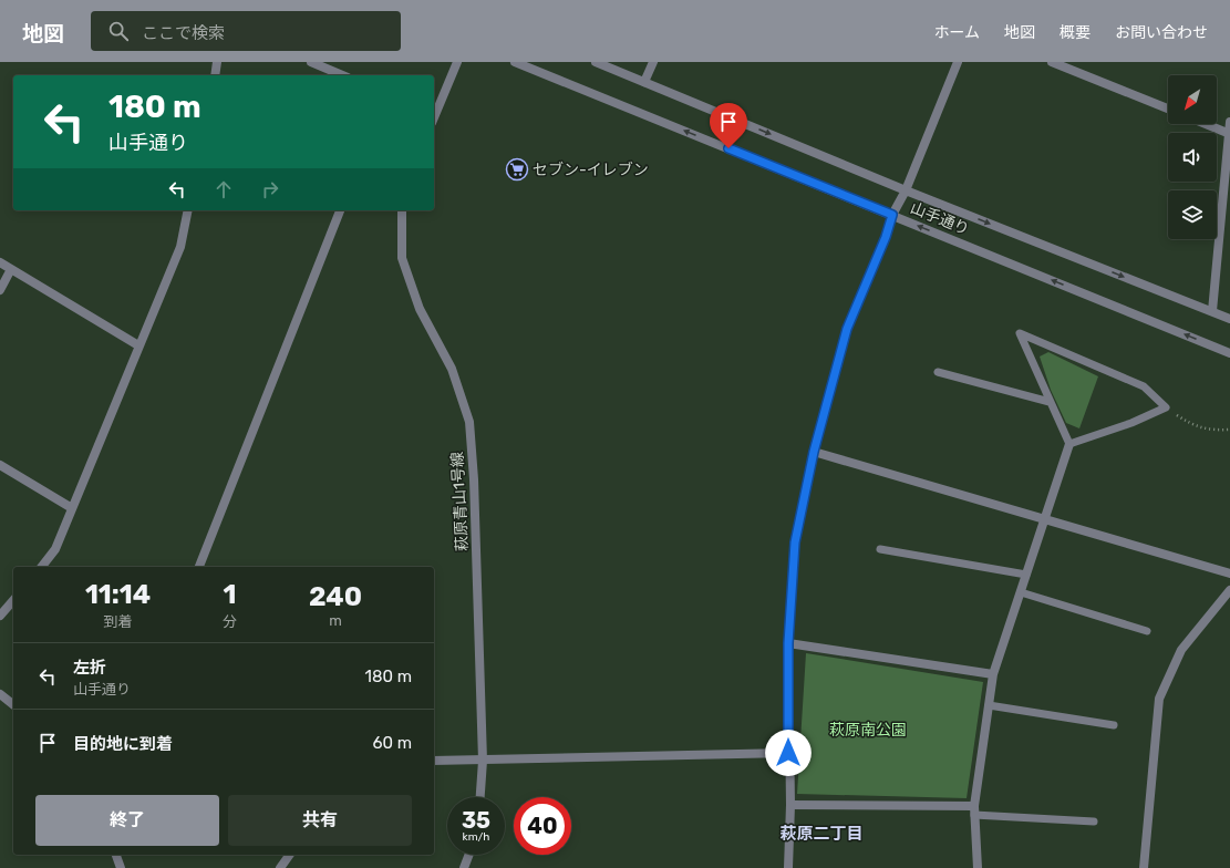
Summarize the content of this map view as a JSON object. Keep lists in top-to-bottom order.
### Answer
{
  "streets": {
    "street": ["山手通り", "萩原青山1号線"]
  },
  "districts": ["萩原二丁目"],
  "parks": ["萩原南公園"],
  "places": {
    "supermarket": ["セブン-イレブン"]
  },
  "north": "bottom left",
  "page": {
    "header": "地図",
    "search": "ここで検索",
    "nav": [
      "ホーム",
      "地図",
      "概要",
      "お問い合わせ"
    ],
    "turn": ["180 m", "山手通り"],
    "eta": [
      "11:14",
      "到着",
      "1",
      "分",
      "240",
      "m"
    ],
    "list": [
      {
        "name": "左折",
        "note": "山手通り",
        "value": "180 m"
      },
      {
        "name": "目的地に到着",
        "value": "60 m"
      }
    ],
    "buttons": ["終了", "共有"],
    "speed": "35 km/h",
    "limit": "40"
  }
}
